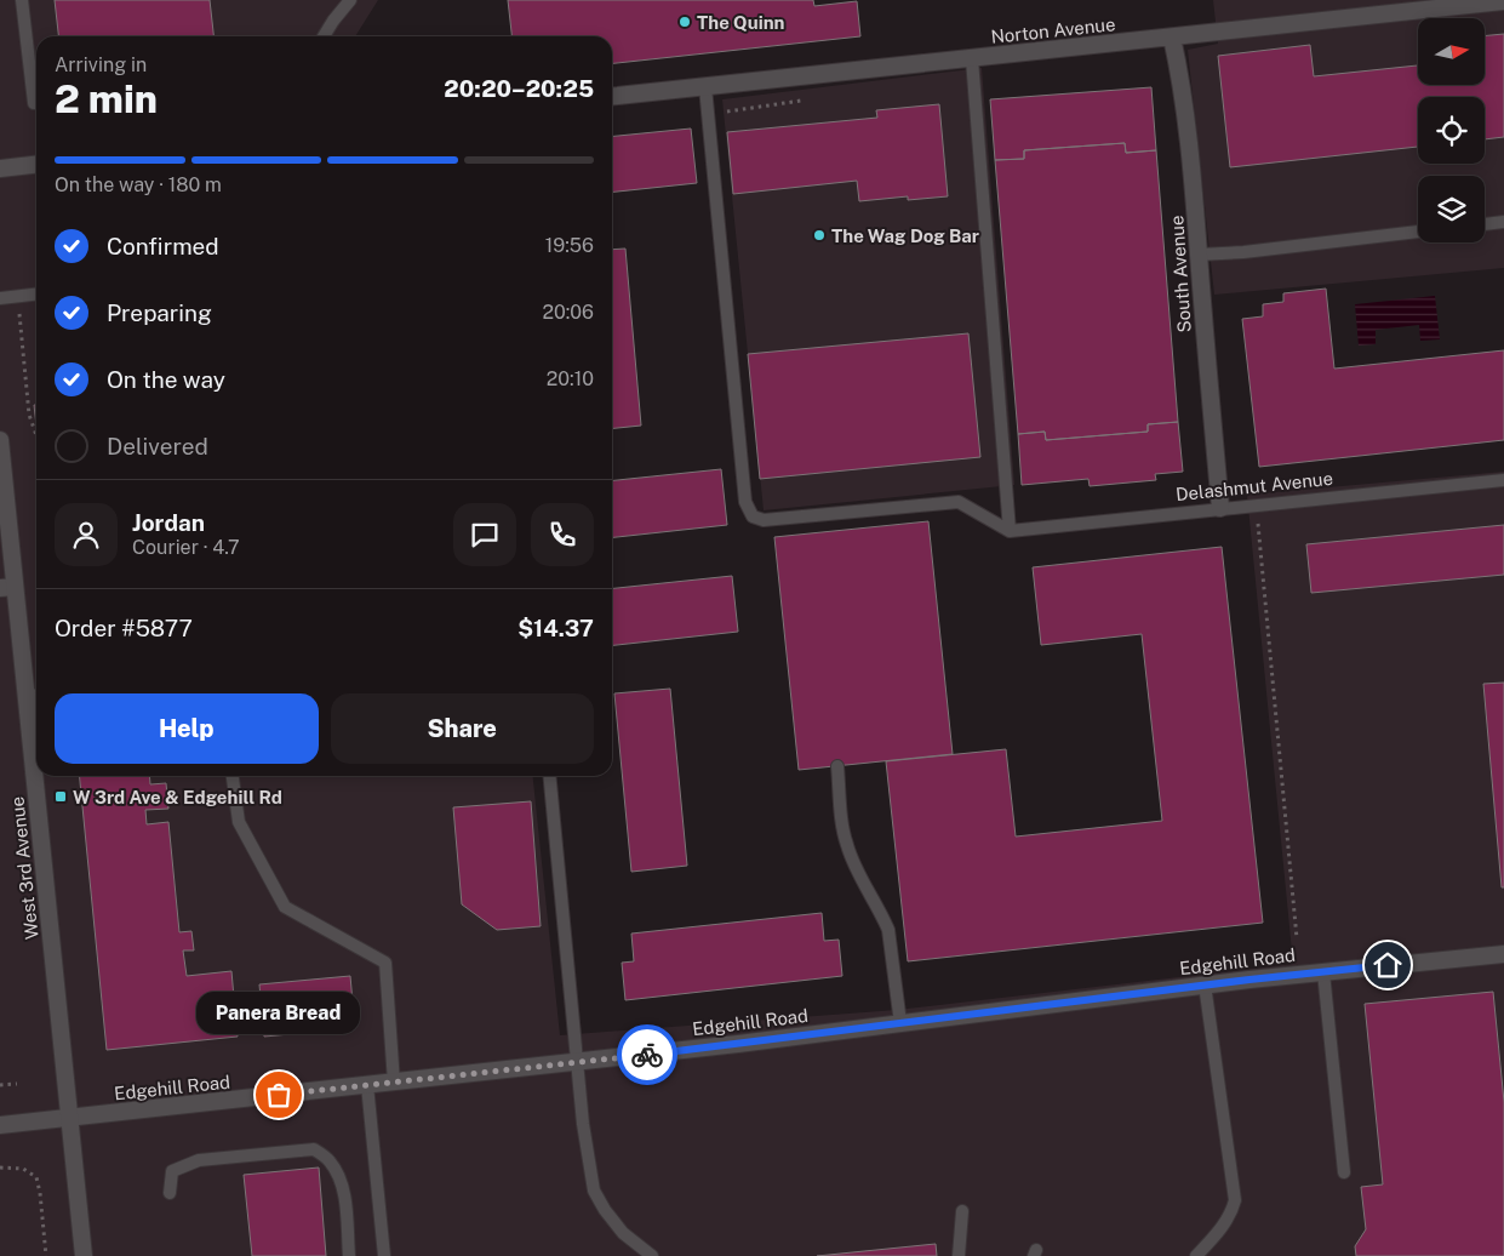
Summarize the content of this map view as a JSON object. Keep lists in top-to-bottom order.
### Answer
{
  "streets": {
    "street": [
      "Norton Avenue",
      "South Avenue",
      "West 3rd Avenue",
      "Edgehill Road"
    ],
    "lane": ["Delashmut Avenue"]
  },
  "crossings": [
    ["Norton Avenue", "South Avenue"],
    ["South Avenue", "Delashmut Avenue"],
    ["West 3rd Avenue", "Edgehill Road"]
  ],
  "places": {
    "other": ["The Quinn", "The Wag Dog Bar", "Panera Bread"],
    "transit": ["W 3rd Ave & Edgehill Rd"]
  },
  "north": "right",
  "page": {
    "heading": ["2 min", "Arriving in", "20:20–20:25"],
    "panel": [
      "Jordan",
      "Courier · 4.7",
      "Order #5877",
      "$14.37"
    ],
    "bar": "On the way · 180 m",
    "list": [
      ["Confirmed", "19:56"],
      ["Preparing", "20:06"],
      ["On the way", "20:10"],
      "Delivered"
    ],
    "buttons": ["Help", "Share"],
    "bubble": "Panera Bread"
  }
}
